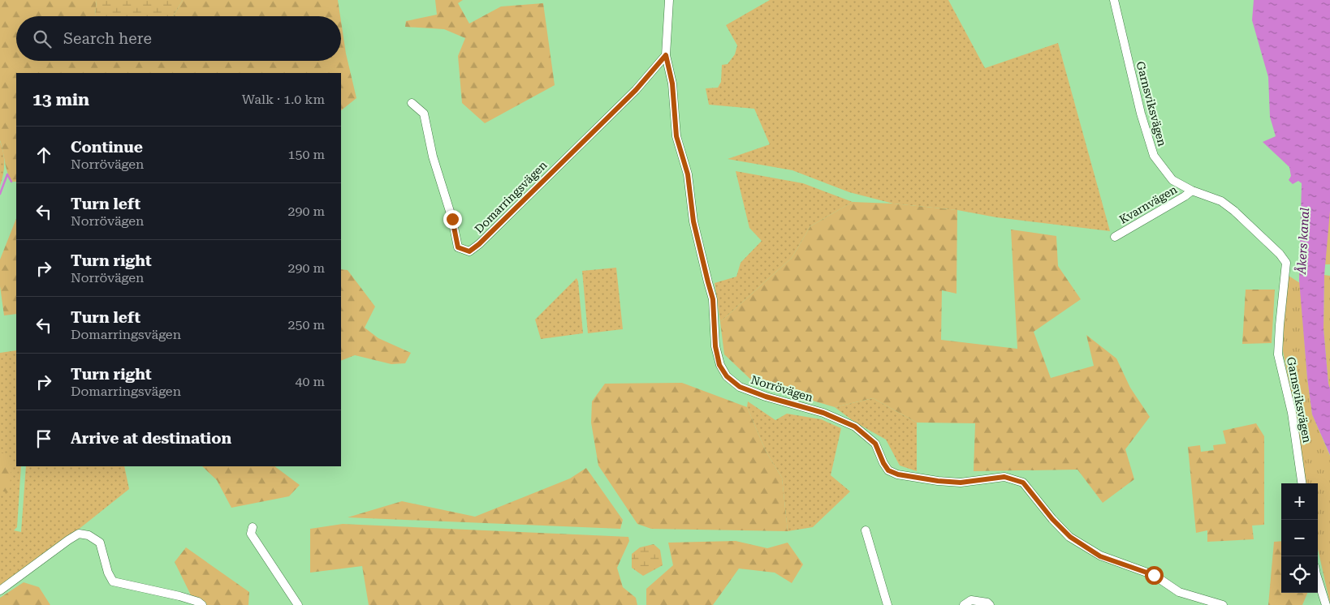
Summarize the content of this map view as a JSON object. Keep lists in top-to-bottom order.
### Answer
{
  "streets": {
    "street": [
      "Garnsviksvägen",
      "Domarringsvägen",
      "Kvarnvägen",
      "Norrövägen"
    ]
  },
  "crossings": [
    ["Garnsviksvägen", "Kvarnvägen"],
    ["Domarringsvägen", "Norrövägen"]
  ],
  "water": ["Åkers kanal"],
  "page": {
    "search": "Search here",
    "heading": ["13 min", "Walk · 1.0 km"],
    "list": [
      ["Continue", "Norrövägen", "150 m"],
      ["Turn left", "Norrövägen", "290 m"],
      ["Turn right", "Norrövägen", "290 m"],
      ["Turn left", "Domarringsvägen", "250 m"],
      ["Turn right", "Domarringsvägen", "40 m"],
      "Arrive at destination"
    ],
    "map_buttons": ["+", "−"]
  }
}
